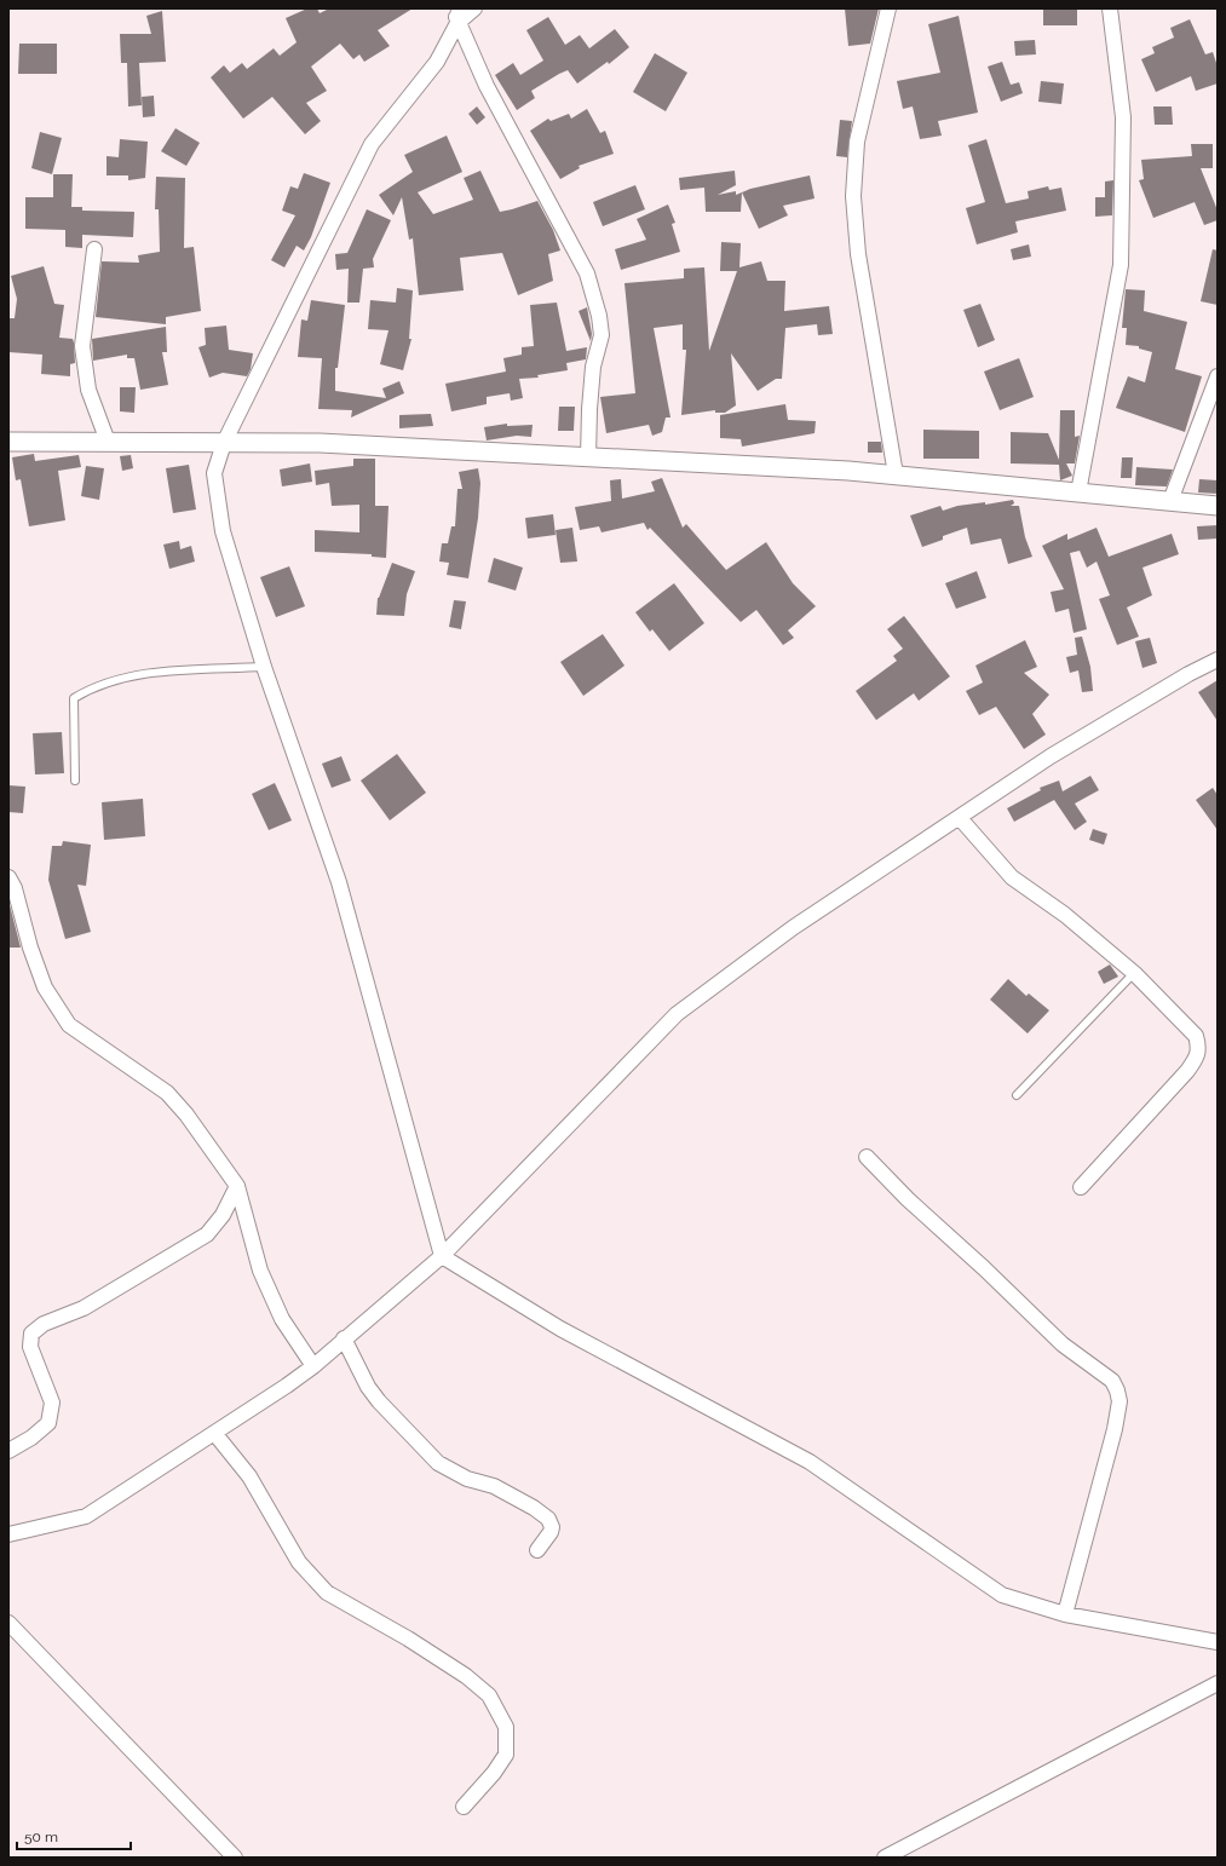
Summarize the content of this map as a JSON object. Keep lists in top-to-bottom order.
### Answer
{
  "scale_bar": "50 m"
}
